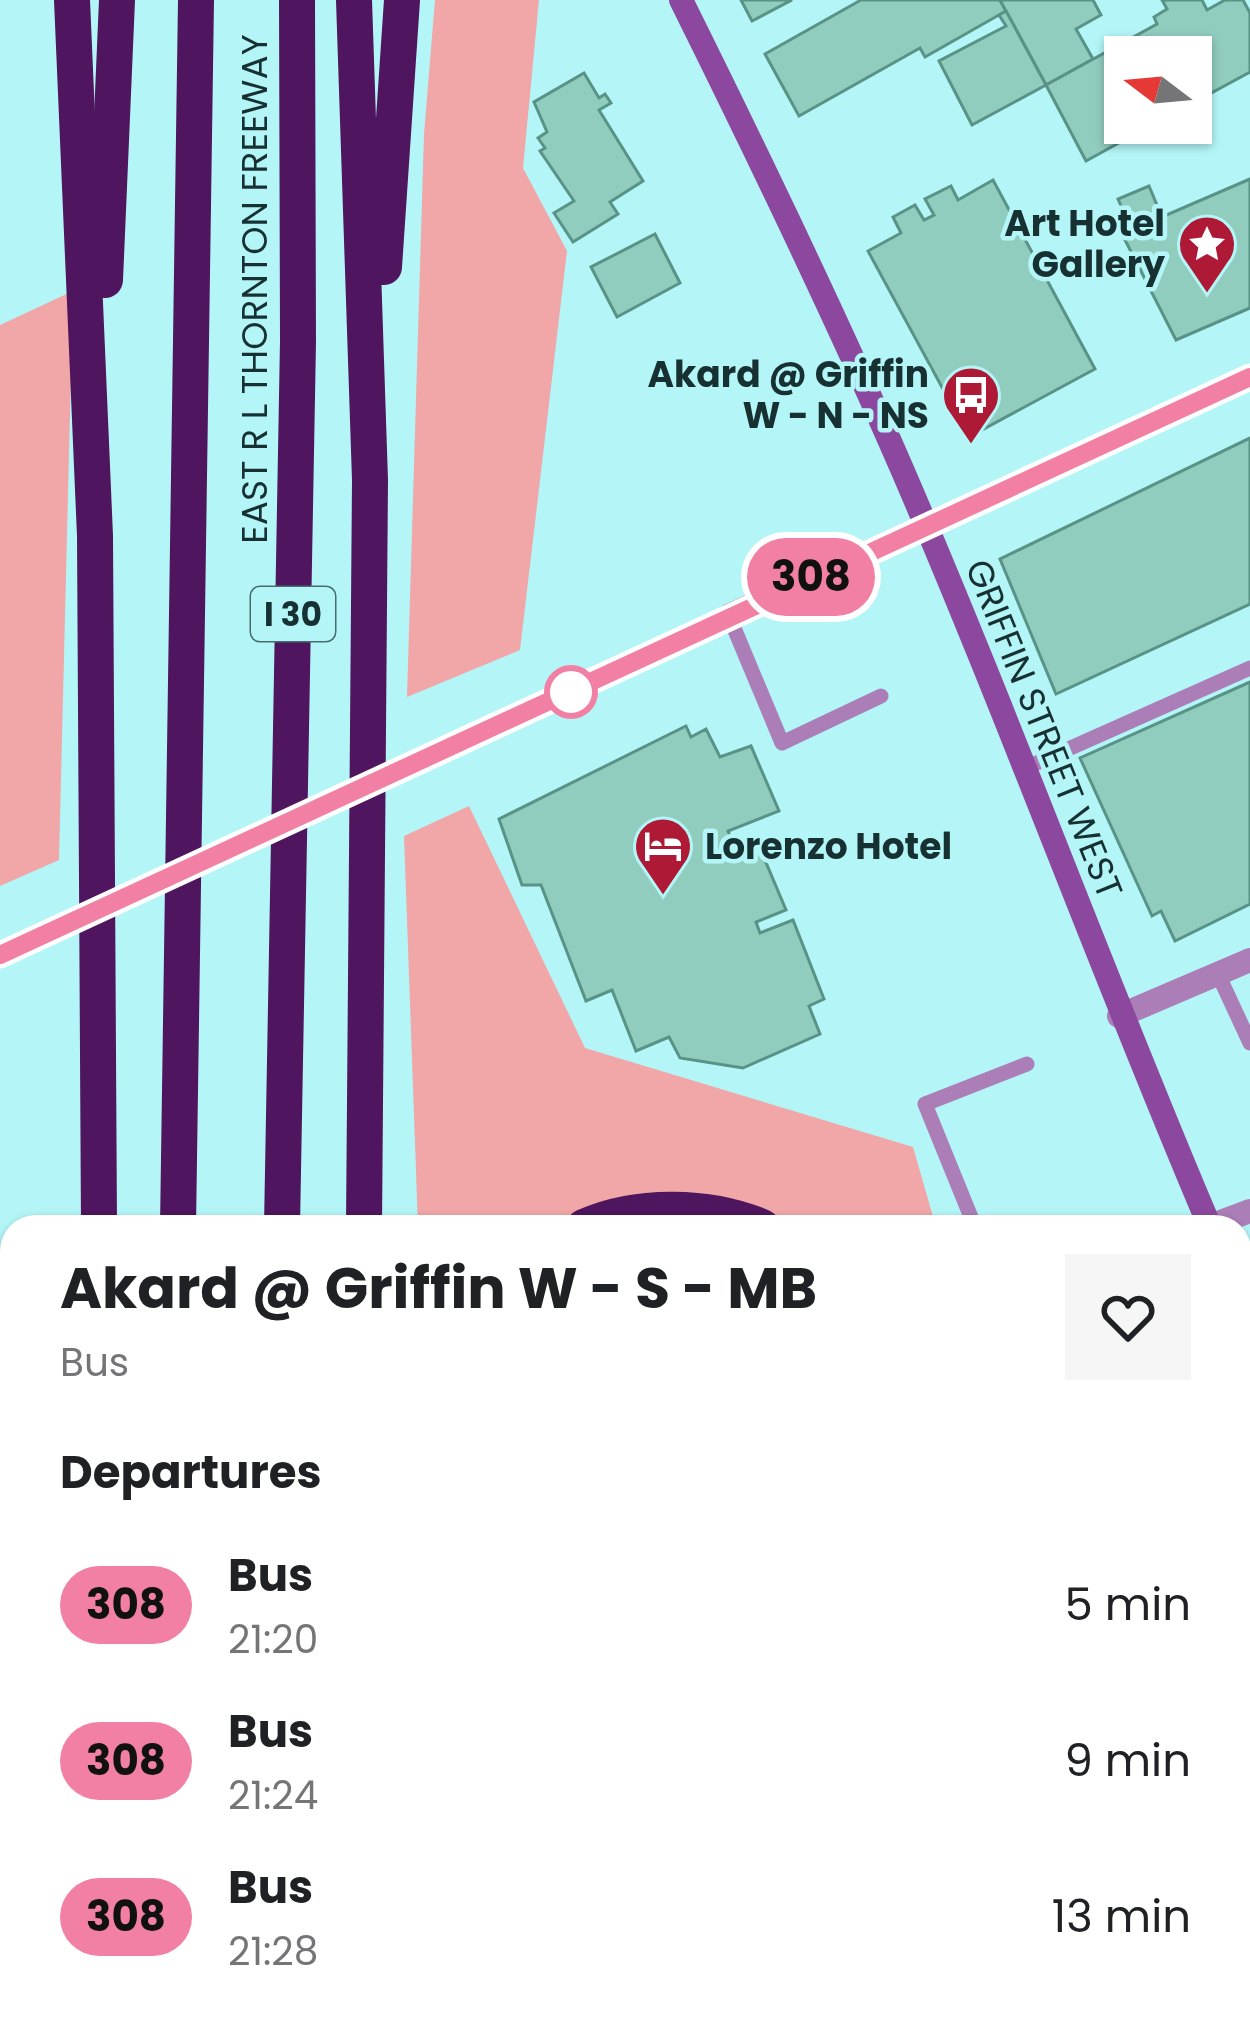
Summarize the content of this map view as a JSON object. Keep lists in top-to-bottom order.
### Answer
{
  "streets": {
    "highway": ["EAST R L THORNTON FREEWAY", "I 30"],
    "main road": ["GRIFFIN STREET WEST"]
  },
  "places": {
    "place": ["Art Hotel Gallery"],
    "bus stop": ["Akard @ Griffin W - N - NS"],
    "hotel": ["Lorenzo Hotel"]
  },
  "lines": ["bus line 308"],
  "north": "left",
  "page": {
    "on_map": "308",
    "heading": [
      ["Akard @ Griffin W - S - MB", "Bus"],
      "Departures"
    ],
    "list": [
      {
        "mark": "308",
        "name": "Bus",
        "note": "21:20",
        "value": "5 min"
      },
      {
        "mark": "308",
        "name": "Bus",
        "note": "21:24",
        "value": "9 min"
      },
      {
        "mark": "308",
        "name": "Bus",
        "note": "21:28",
        "value": "13 min"
      }
    ]
  }
}
